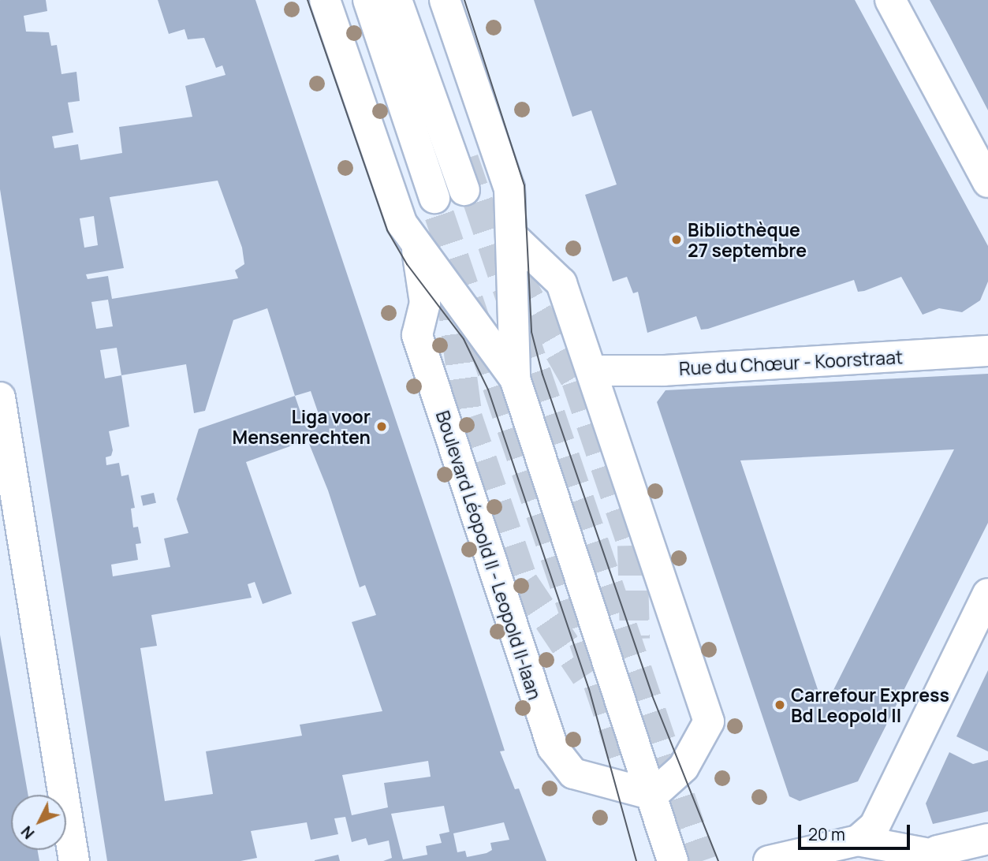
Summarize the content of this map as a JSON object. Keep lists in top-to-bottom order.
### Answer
{
  "streets": {
    "main road": ["Rue du Chœur - Koorstraat", "Boulevard Léopold II - Leopold II-laan"]
  },
  "places": ["Bibliothèque 27 septembre", "Liga voor Mensenrechten", "Carrefour Express Bd Leopold II"],
  "scale_bar": "20 m",
  "north": "bottom left"
}
